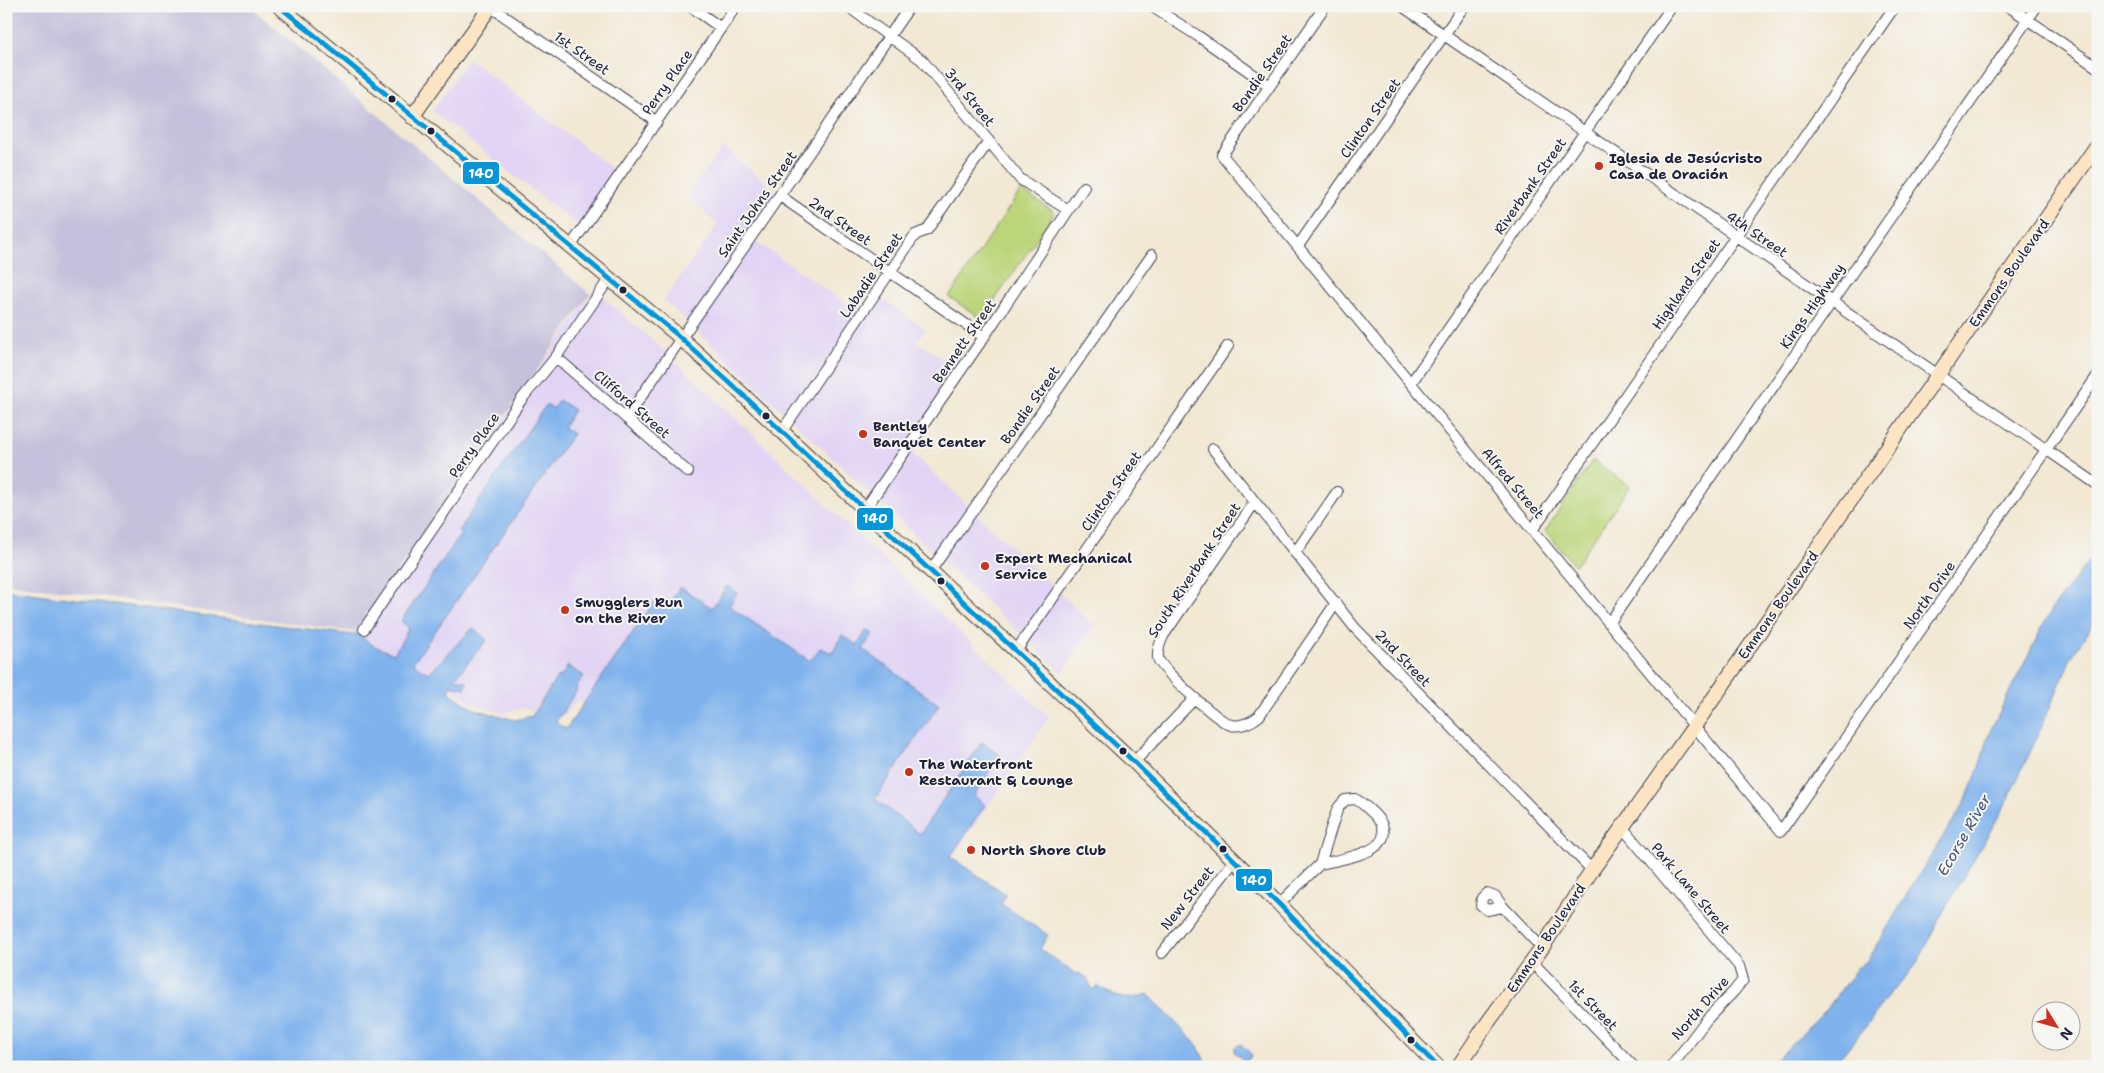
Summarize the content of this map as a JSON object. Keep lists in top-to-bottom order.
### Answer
{
  "streets": {
    "main road": ["Emmons Boulevard"],
    "street": [
      "1st Street",
      "Bondie Street",
      "Perry Place",
      "3rd Street",
      "Clinton Street",
      "Riverbank Street",
      "Saint Johns Street",
      "2nd Street",
      "4th Street",
      "Labadie Street",
      "Highland Street",
      "Kings Highway",
      "Bennett Street",
      "Clifford Street",
      "Alfred Street",
      "South Riverbank Street",
      "North Drive",
      "Park Lane Street",
      "New Street"
    ]
  },
  "crossings": [
    ["1st Street", "Perry Place"],
    ["1st Street", "Emmons Boulevard"],
    ["Bondie Street", "Alfred Street"],
    ["Perry Place", "Clifford Street"],
    ["3rd Street", "Saint Johns Street"],
    ["3rd Street", "Labadie Street"],
    ["3rd Street", "Bennett Street"],
    ["Clinton Street", "4th Street"],
    ["Clinton Street", "Alfred Street"],
    ["Riverbank Street", "4th Street"],
    ["Riverbank Street", "Alfred Street"],
    ["Saint Johns Street", "2nd Street"],
    ["Saint Johns Street", "Clifford Street"],
    ["2nd Street", "Emmons Boulevard"],
    ["2nd Street", "Labadie Street"],
    ["2nd Street", "Bennett Street"],
    ["2nd Street", "South Riverbank Street"],
    ["4th Street", "Emmons Boulevard"],
    ["4th Street", "Highland Street"],
    ["4th Street", "Kings Highway"],
    ["4th Street", "North Drive"],
    ["Emmons Boulevard", "Alfred Street"],
    ["Emmons Boulevard", "Park Lane Street"],
    ["Highland Street", "Alfred Street"],
    ["Kings Highway", "Alfred Street"],
    ["Alfred Street", "North Drive"],
    ["North Drive", "Park Lane Street"]
  ],
  "water": ["Ecorse River"],
  "places": [
    "Iglesia de Jesúcristo Casa de Oración",
    "Bentley Banquet Center",
    "Expert Mechanical Service",
    "Smugglers Run on the River",
    "The Waterfront Restaurant & Lounge",
    "North Shore Club"
  ],
  "lines": ["transit line 140"],
  "north": "bottom right"
}
